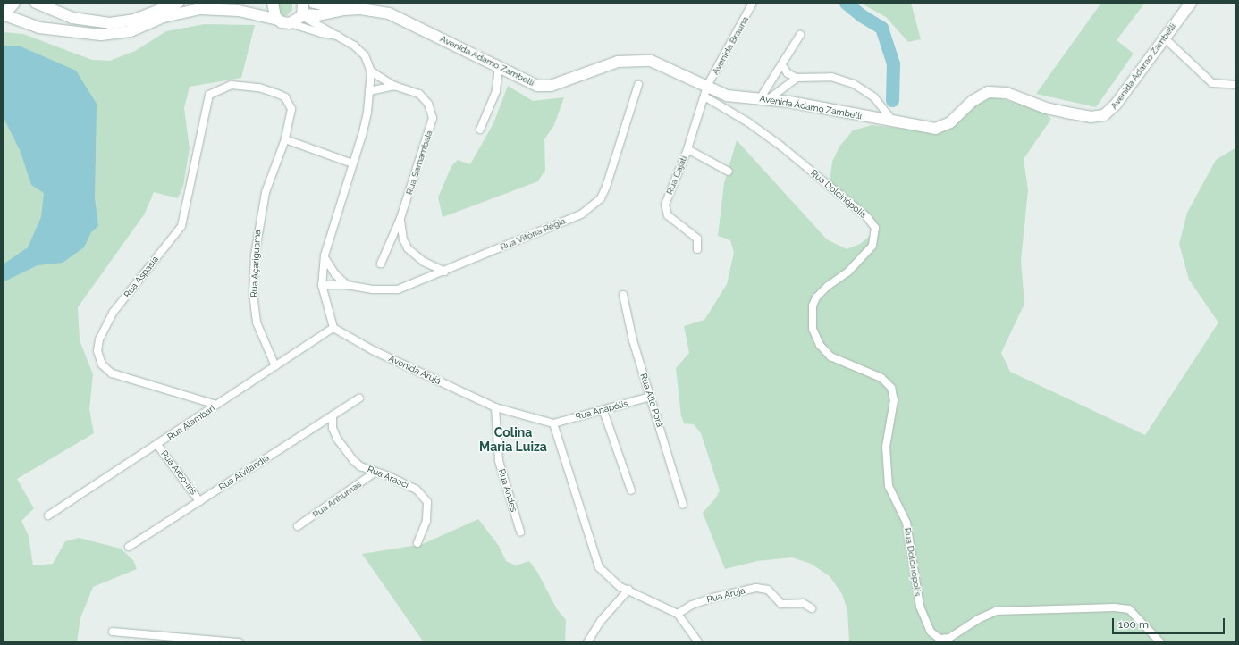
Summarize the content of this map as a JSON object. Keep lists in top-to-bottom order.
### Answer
{
  "streets": {
    "street": [
      "Avenida Brauna",
      "Avenida Ádamo Zambelli",
      "Rua Samambaia",
      "Rua Cajati",
      "Rua Dolcinópolis",
      "Rua Vitória Régia",
      "Rua Açariguama",
      "Rua Aspasia",
      "Avenida Arujá",
      "Rua Alto Porã",
      "Rua Anapólis",
      "Rua Alambari",
      "Rua Arco-Íris",
      "Rua Alvilândia",
      "Rua Araaci",
      "Rua Andes",
      "Rua Anhumas",
      "Rua Aruja"
    ]
  },
  "crossings": [
    ["Avenida Brauna", "Avenida Ádamo Zambelli"],
    ["Avenida Brauna", "Rua Cajati"],
    ["Avenida Brauna", "Rua Dolcinópolis"],
    ["Avenida Ádamo Zambelli", "Rua Cajati"],
    ["Avenida Ádamo Zambelli", "Rua Dolcinópolis"],
    ["Rua Samambaia", "Rua Vitória Régia"],
    ["Rua Cajati", "Rua Dolcinópolis"],
    ["Rua Açariguama", "Rua Aspasia"],
    ["Rua Açariguama", "Rua Alambari"],
    ["Rua Aspasia", "Rua Alambari"],
    ["Avenida Arujá", "Rua Anapólis"],
    ["Avenida Arujá", "Rua Alambari"],
    ["Avenida Arujá", "Rua Andes"],
    ["Rua Alto Porã", "Rua Anapólis"],
    ["Rua Alambari", "Rua Arco-Íris"],
    ["Rua Arco-Íris", "Rua Alvilândia"],
    ["Rua Alvilândia", "Rua Araaci"],
    ["Rua Araaci", "Rua Anhumas"]
  ],
  "districts": ["Colina Maria Luiza"],
  "scale_bar": "100 m"
}
